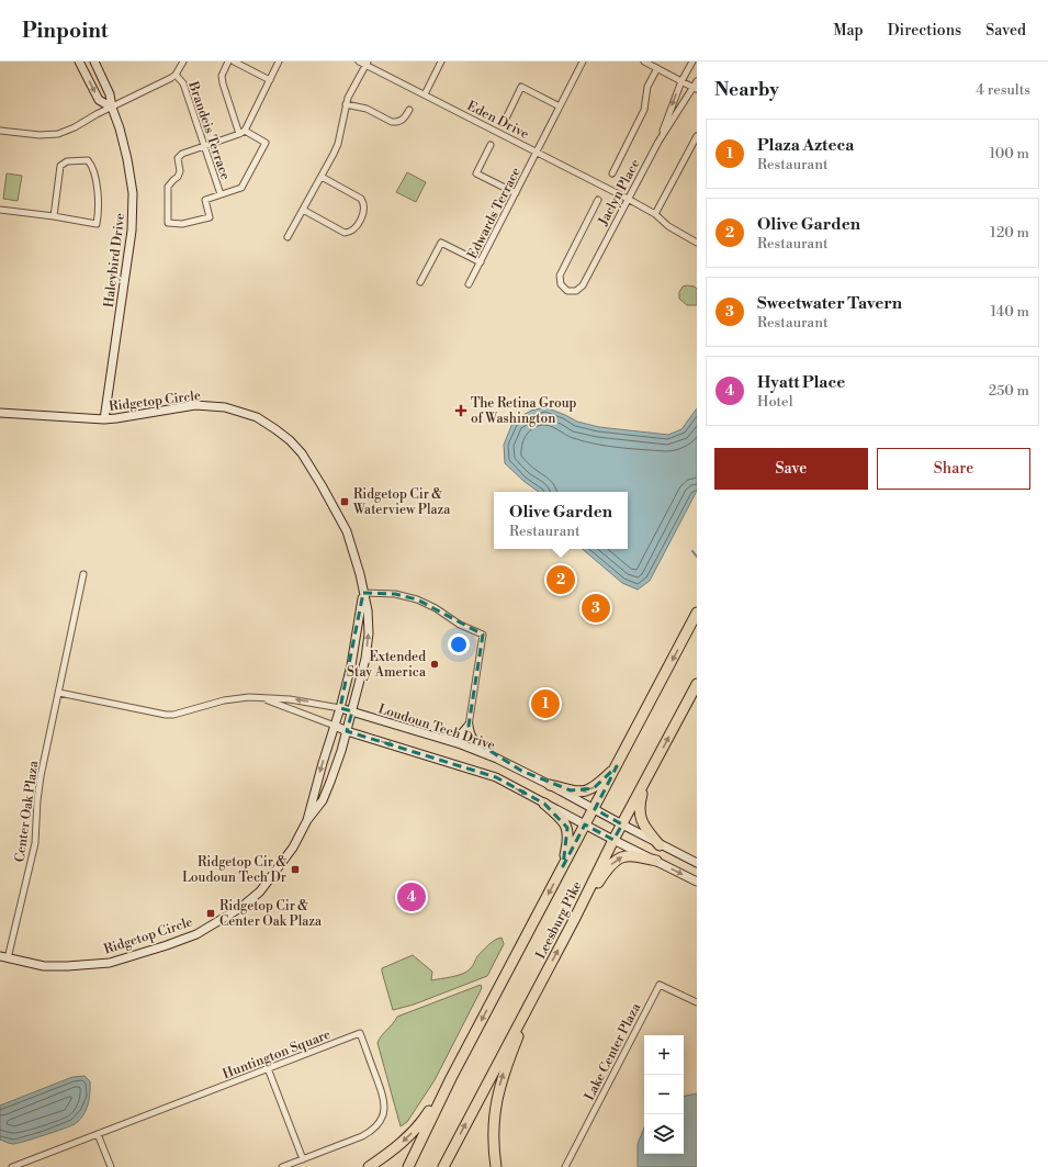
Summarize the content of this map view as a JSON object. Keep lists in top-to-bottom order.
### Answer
{
  "streets": {
    "highway": ["Leesburg Pike"],
    "street": [
      "Eden Drive",
      "Brandeis Terrace",
      "Jaclyn Place",
      "Edwards Terrace",
      "Haleybird Drive",
      "Ridgetop Circle",
      "Loudoun Tech Drive",
      "Center Oak Plaza",
      "Lake Center Plaza",
      "Huntington Square"
    ]
  },
  "crossings": [
    ["Eden Drive", "Jaclyn Place"],
    ["Eden Drive", "Edwards Terrace"],
    ["Haleybird Drive", "Ridgetop Circle"],
    ["Ridgetop Circle", "Loudoun Tech Drive"],
    ["Ridgetop Circle", "Center Oak Plaza"],
    ["Loudoun Tech Drive", "Leesburg Pike"]
  ],
  "places": {
    "health": ["The Retina Group of Washington"],
    "transit": ["Ridgetop Cir & Waterview Plaza", "Ridgetop Cir & Loudoun Tech Dr", "Ridgetop Cir & Center Oak Plaza"],
    "other": ["Extended Stay America"]
  },
  "page": {
    "header": "Pinpoint",
    "nav": ["Map", "Directions", "Saved"],
    "heading": ["Nearby", "4 results"],
    "list": [
      {
        "mark": "1",
        "name": "Plaza Azteca",
        "note": "Restaurant",
        "value": "100 m"
      },
      {
        "mark": "2",
        "name": "Olive Garden",
        "note": "Restaurant",
        "value": "120 m"
      },
      {
        "mark": "3",
        "name": "Sweetwater Tavern",
        "note": "Restaurant",
        "value": "140 m"
      },
      {
        "mark": "4",
        "name": "Hyatt Place",
        "note": "Hotel",
        "value": "250 m"
      }
    ],
    "buttons": ["Save", "Share"],
    "popup": ["Olive Garden", "Restaurant"],
    "pins": [
      "2",
      "3",
      "1",
      "4"
    ],
    "map_buttons": ["+", "−"]
  }
}
